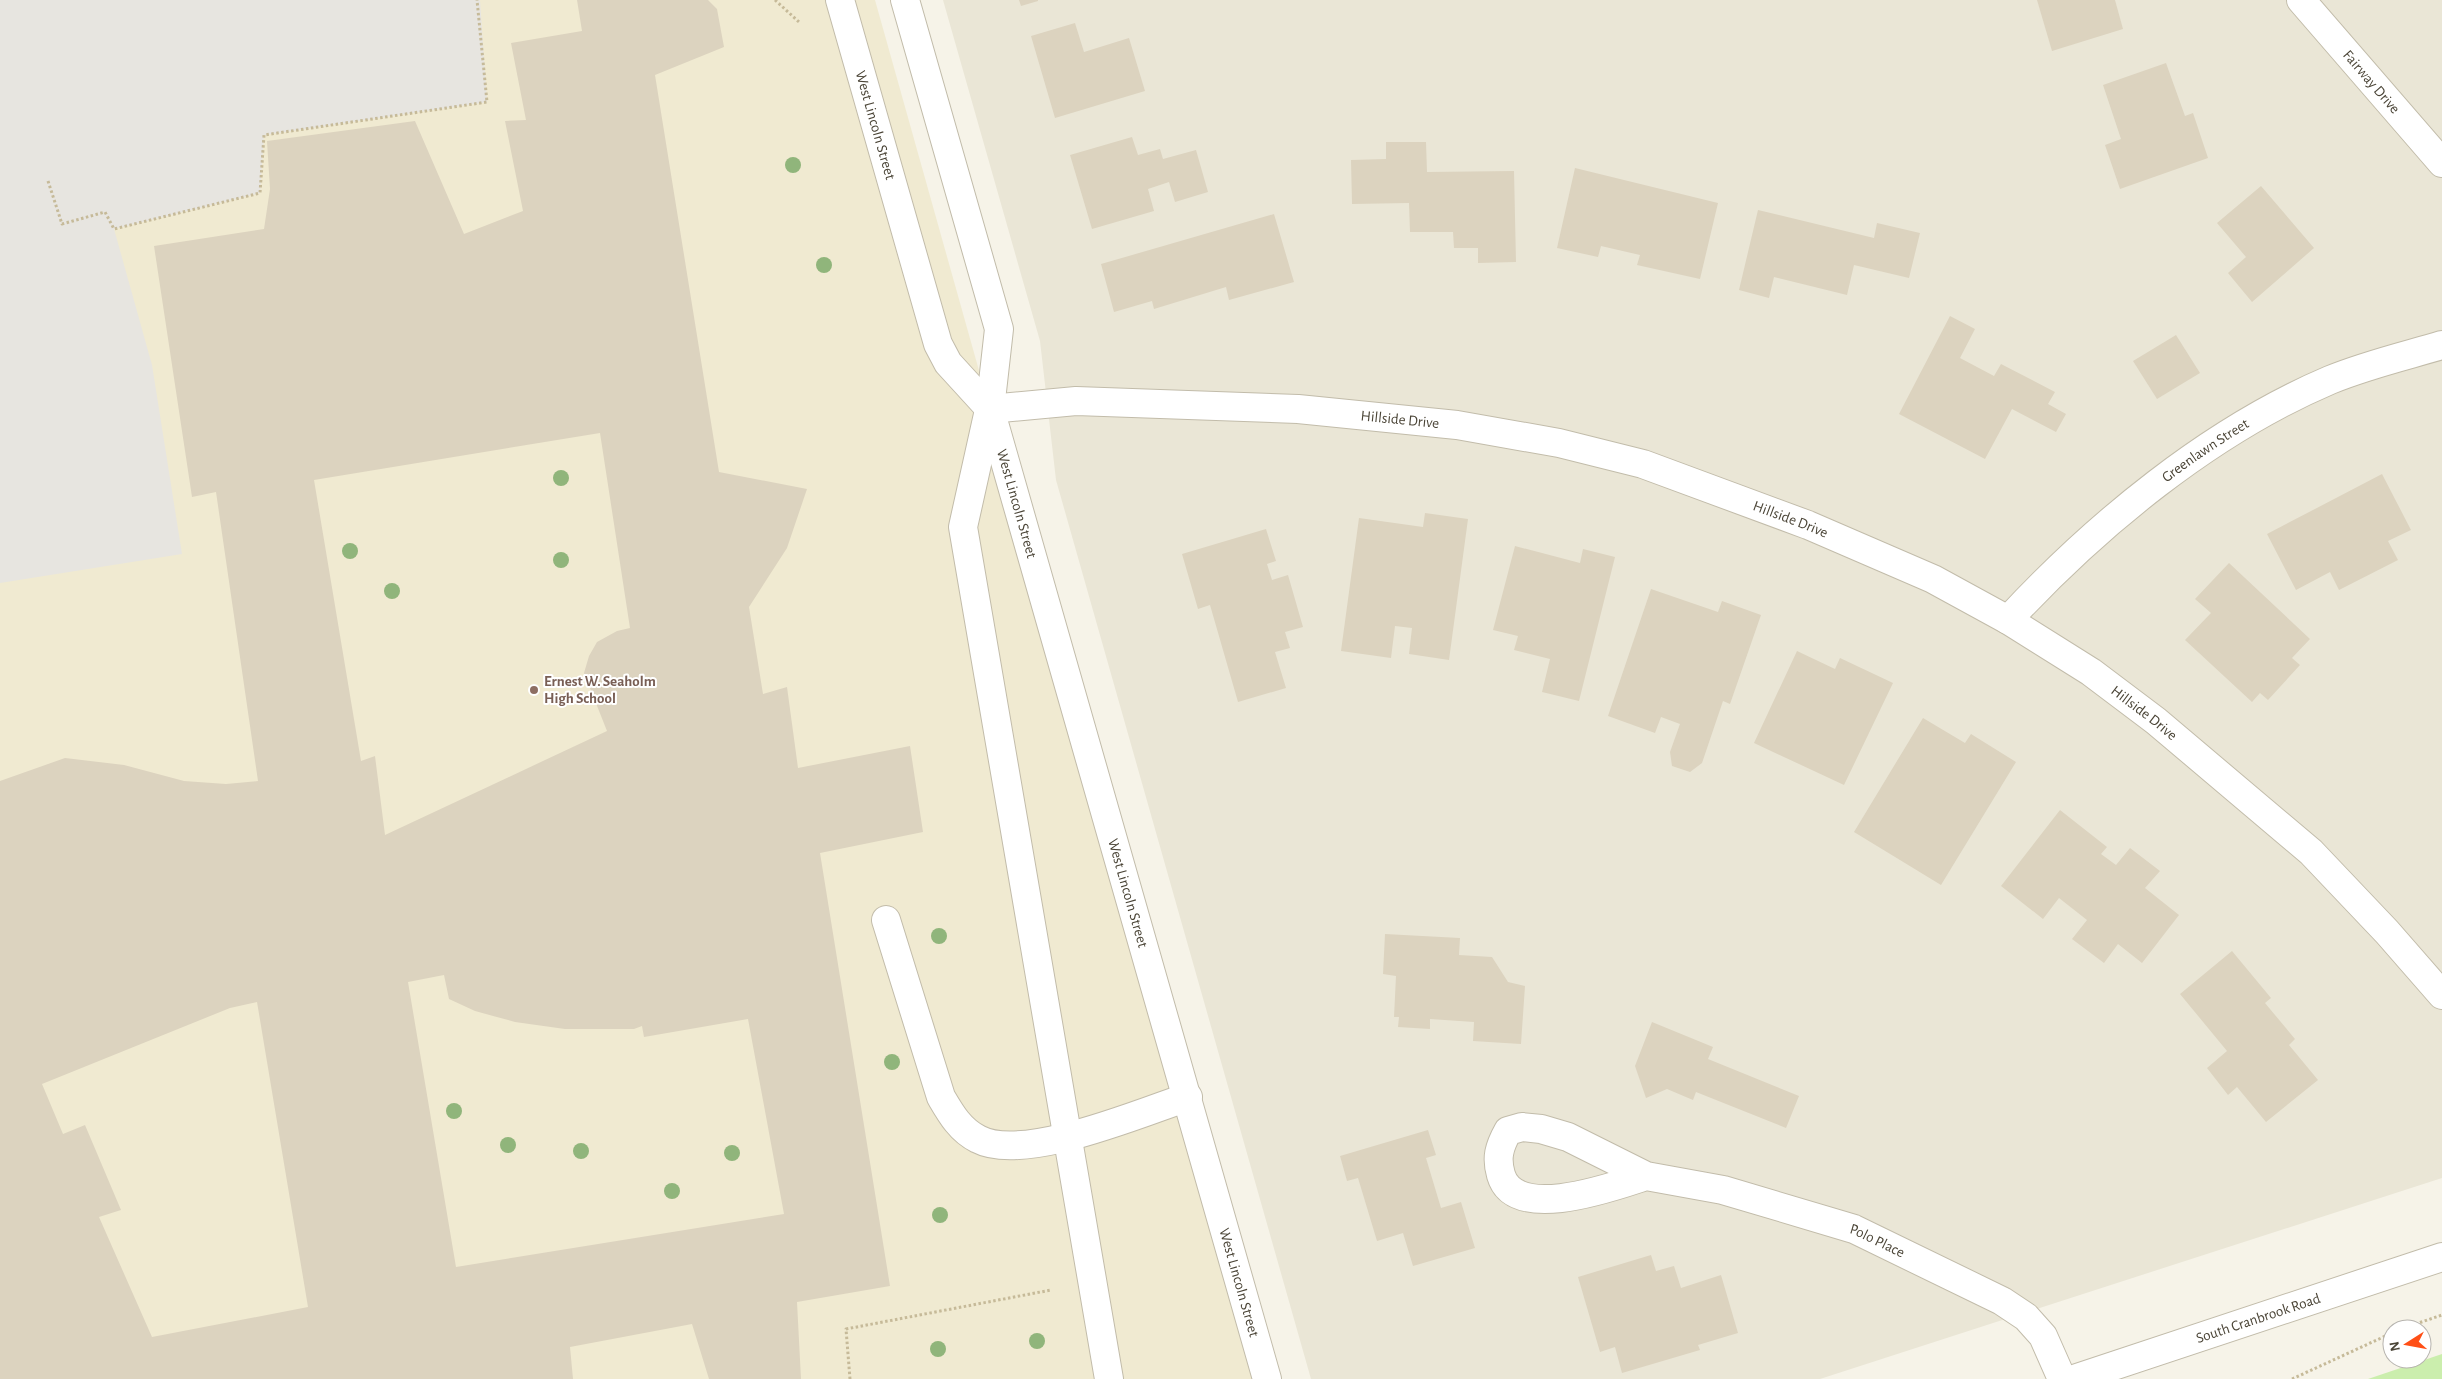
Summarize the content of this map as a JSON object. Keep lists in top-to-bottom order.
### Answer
{
  "streets": {
    "street": [
      "Fairway Drive",
      "West Lincoln Street",
      "Hillside Drive",
      "Greenlawn Street",
      "Polo Place",
      "South Cranbrook Road"
    ]
  },
  "crossings": [
    ["West Lincoln Street", "Hillside Drive"],
    ["Hillside Drive", "Greenlawn Street"]
  ],
  "places": ["Ernest W. Seaholm High School"],
  "north": "left"
}
